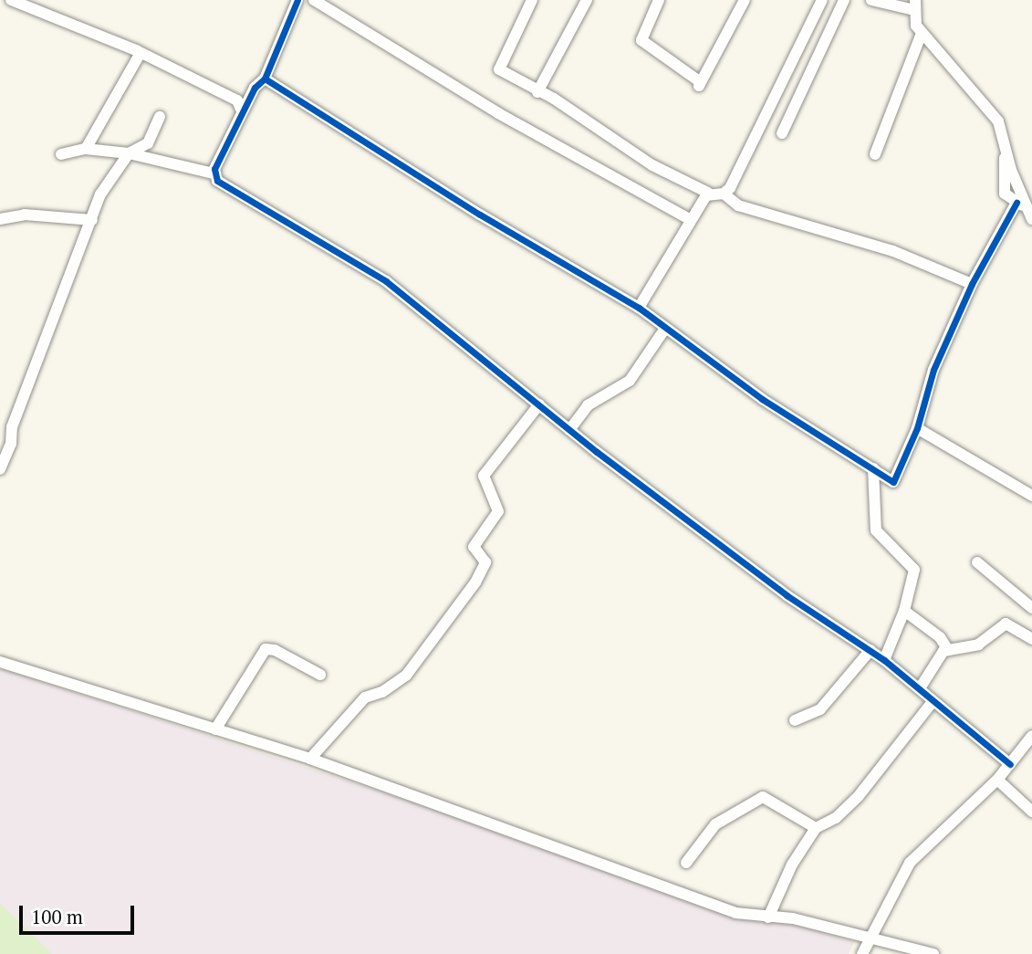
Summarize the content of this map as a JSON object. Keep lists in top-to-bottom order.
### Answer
{
  "scale_bar": "100 m"
}
